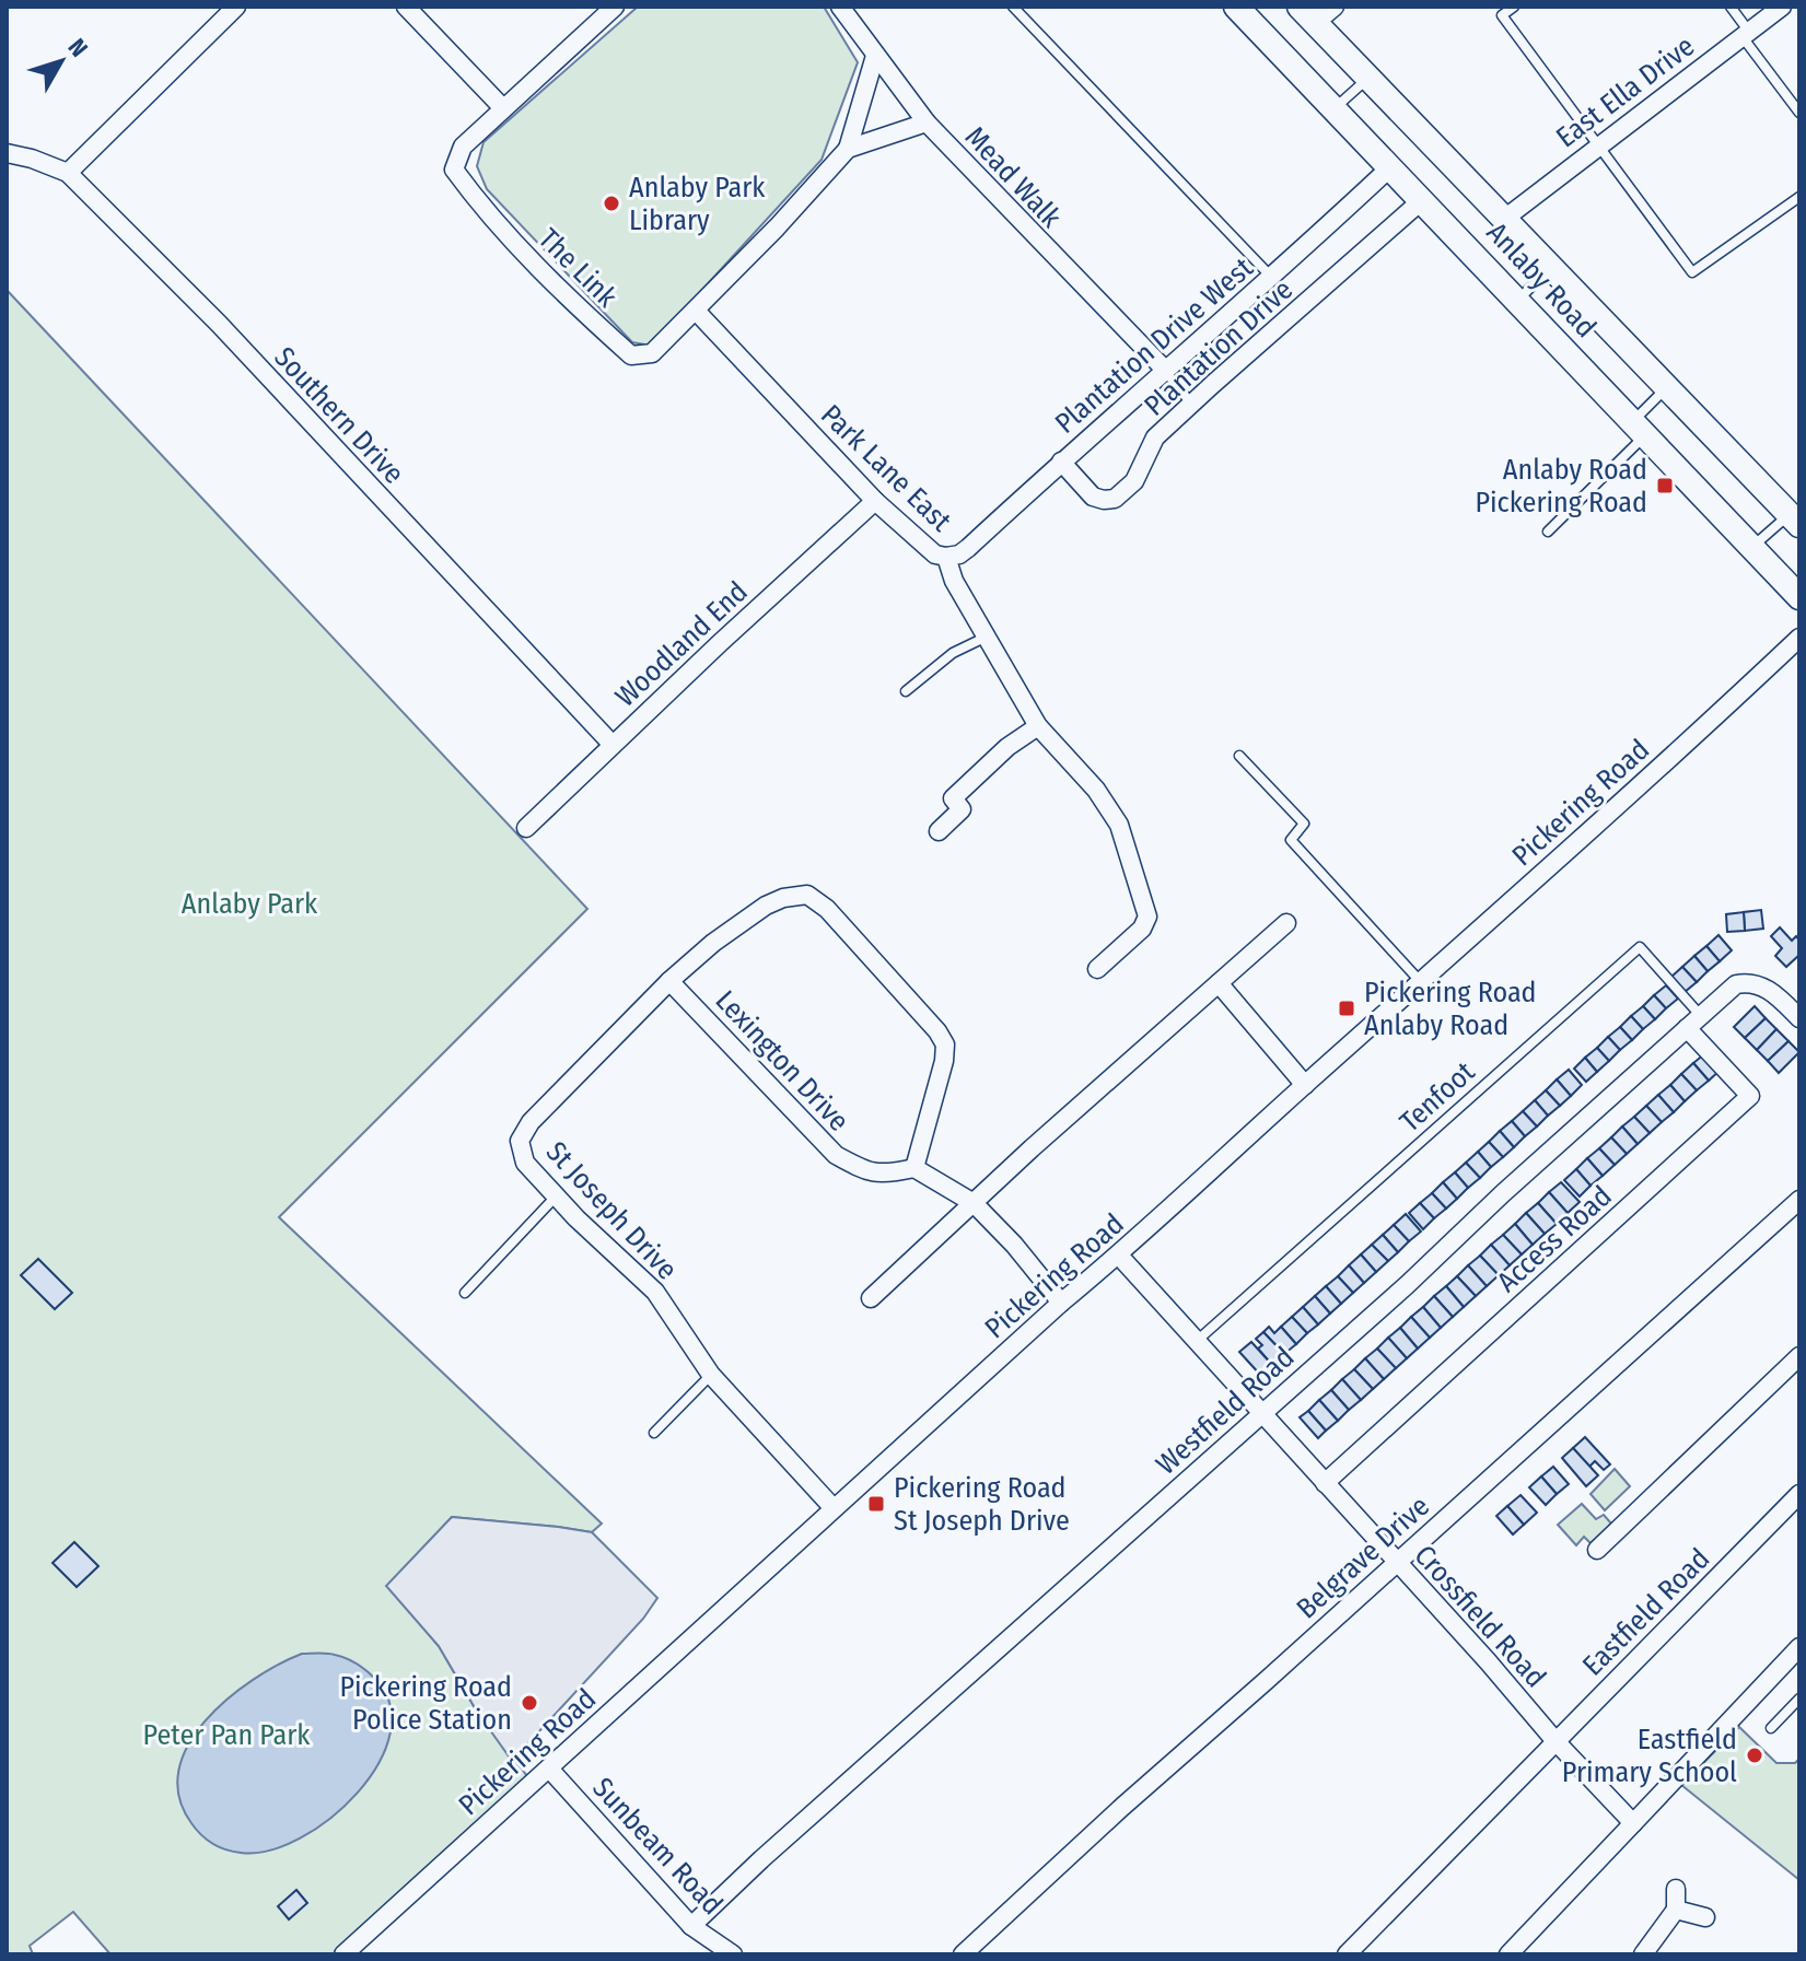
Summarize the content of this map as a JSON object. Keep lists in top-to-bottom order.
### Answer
{
  "streets": {
    "main road": ["Anlaby Road"],
    "street": [
      "East Ella Drive",
      "Mead Walk",
      "The Link",
      "Plantation Drive West",
      "Plantation Drive",
      "Southern Drive",
      "Park Lane East",
      "Woodland End",
      "Pickering Road",
      "Lexington Drive",
      "St Joseph Drive",
      "Access Road",
      "Westfield Road",
      "Belgrave Drive",
      "Eastfield Road",
      "Crossfield Road",
      "Sunbeam Road"
    ],
    "lane": ["Tenfoot"]
  },
  "crossings": [
    ["East Ella Drive", "Anlaby Road"],
    ["Mead Walk", "Plantation Drive West"],
    ["The Link", "Park Lane East"],
    ["Anlaby Road", "Plantation Drive West"],
    ["Anlaby Road", "Plantation Drive"],
    ["Plantation Drive West", "Plantation Drive"],
    ["Plantation Drive West", "Park Lane East"],
    ["Southern Drive", "Woodland End"],
    ["Park Lane East", "Woodland End"],
    ["Pickering Road", "St Joseph Drive"],
    ["Pickering Road", "Crossfield Road"],
    ["Pickering Road", "Sunbeam Road"],
    ["Lexington Drive", "St Joseph Drive"],
    ["Tenfoot", "Access Road"],
    ["Tenfoot", "Westfield Road"],
    ["Tenfoot", "Crossfield Road"],
    ["Access Road", "Westfield Road"],
    ["Access Road", "Crossfield Road"],
    ["Westfield Road", "Crossfield Road"],
    ["Westfield Road", "Sunbeam Road"],
    ["Belgrave Drive", "Crossfield Road"],
    ["Eastfield Road", "Crossfield Road"]
  ],
  "parks": ["Anlaby Park", "Peter Pan Park"],
  "places": {
    "other": ["Anlaby Park Library", "Pickering Road Police Station", "Eastfield Primary School"],
    "transit": ["Anlaby Road Pickering Road", "Pickering Road Anlaby Road", "Pickering Road St Joseph Drive"]
  },
  "north": "top right"
}
